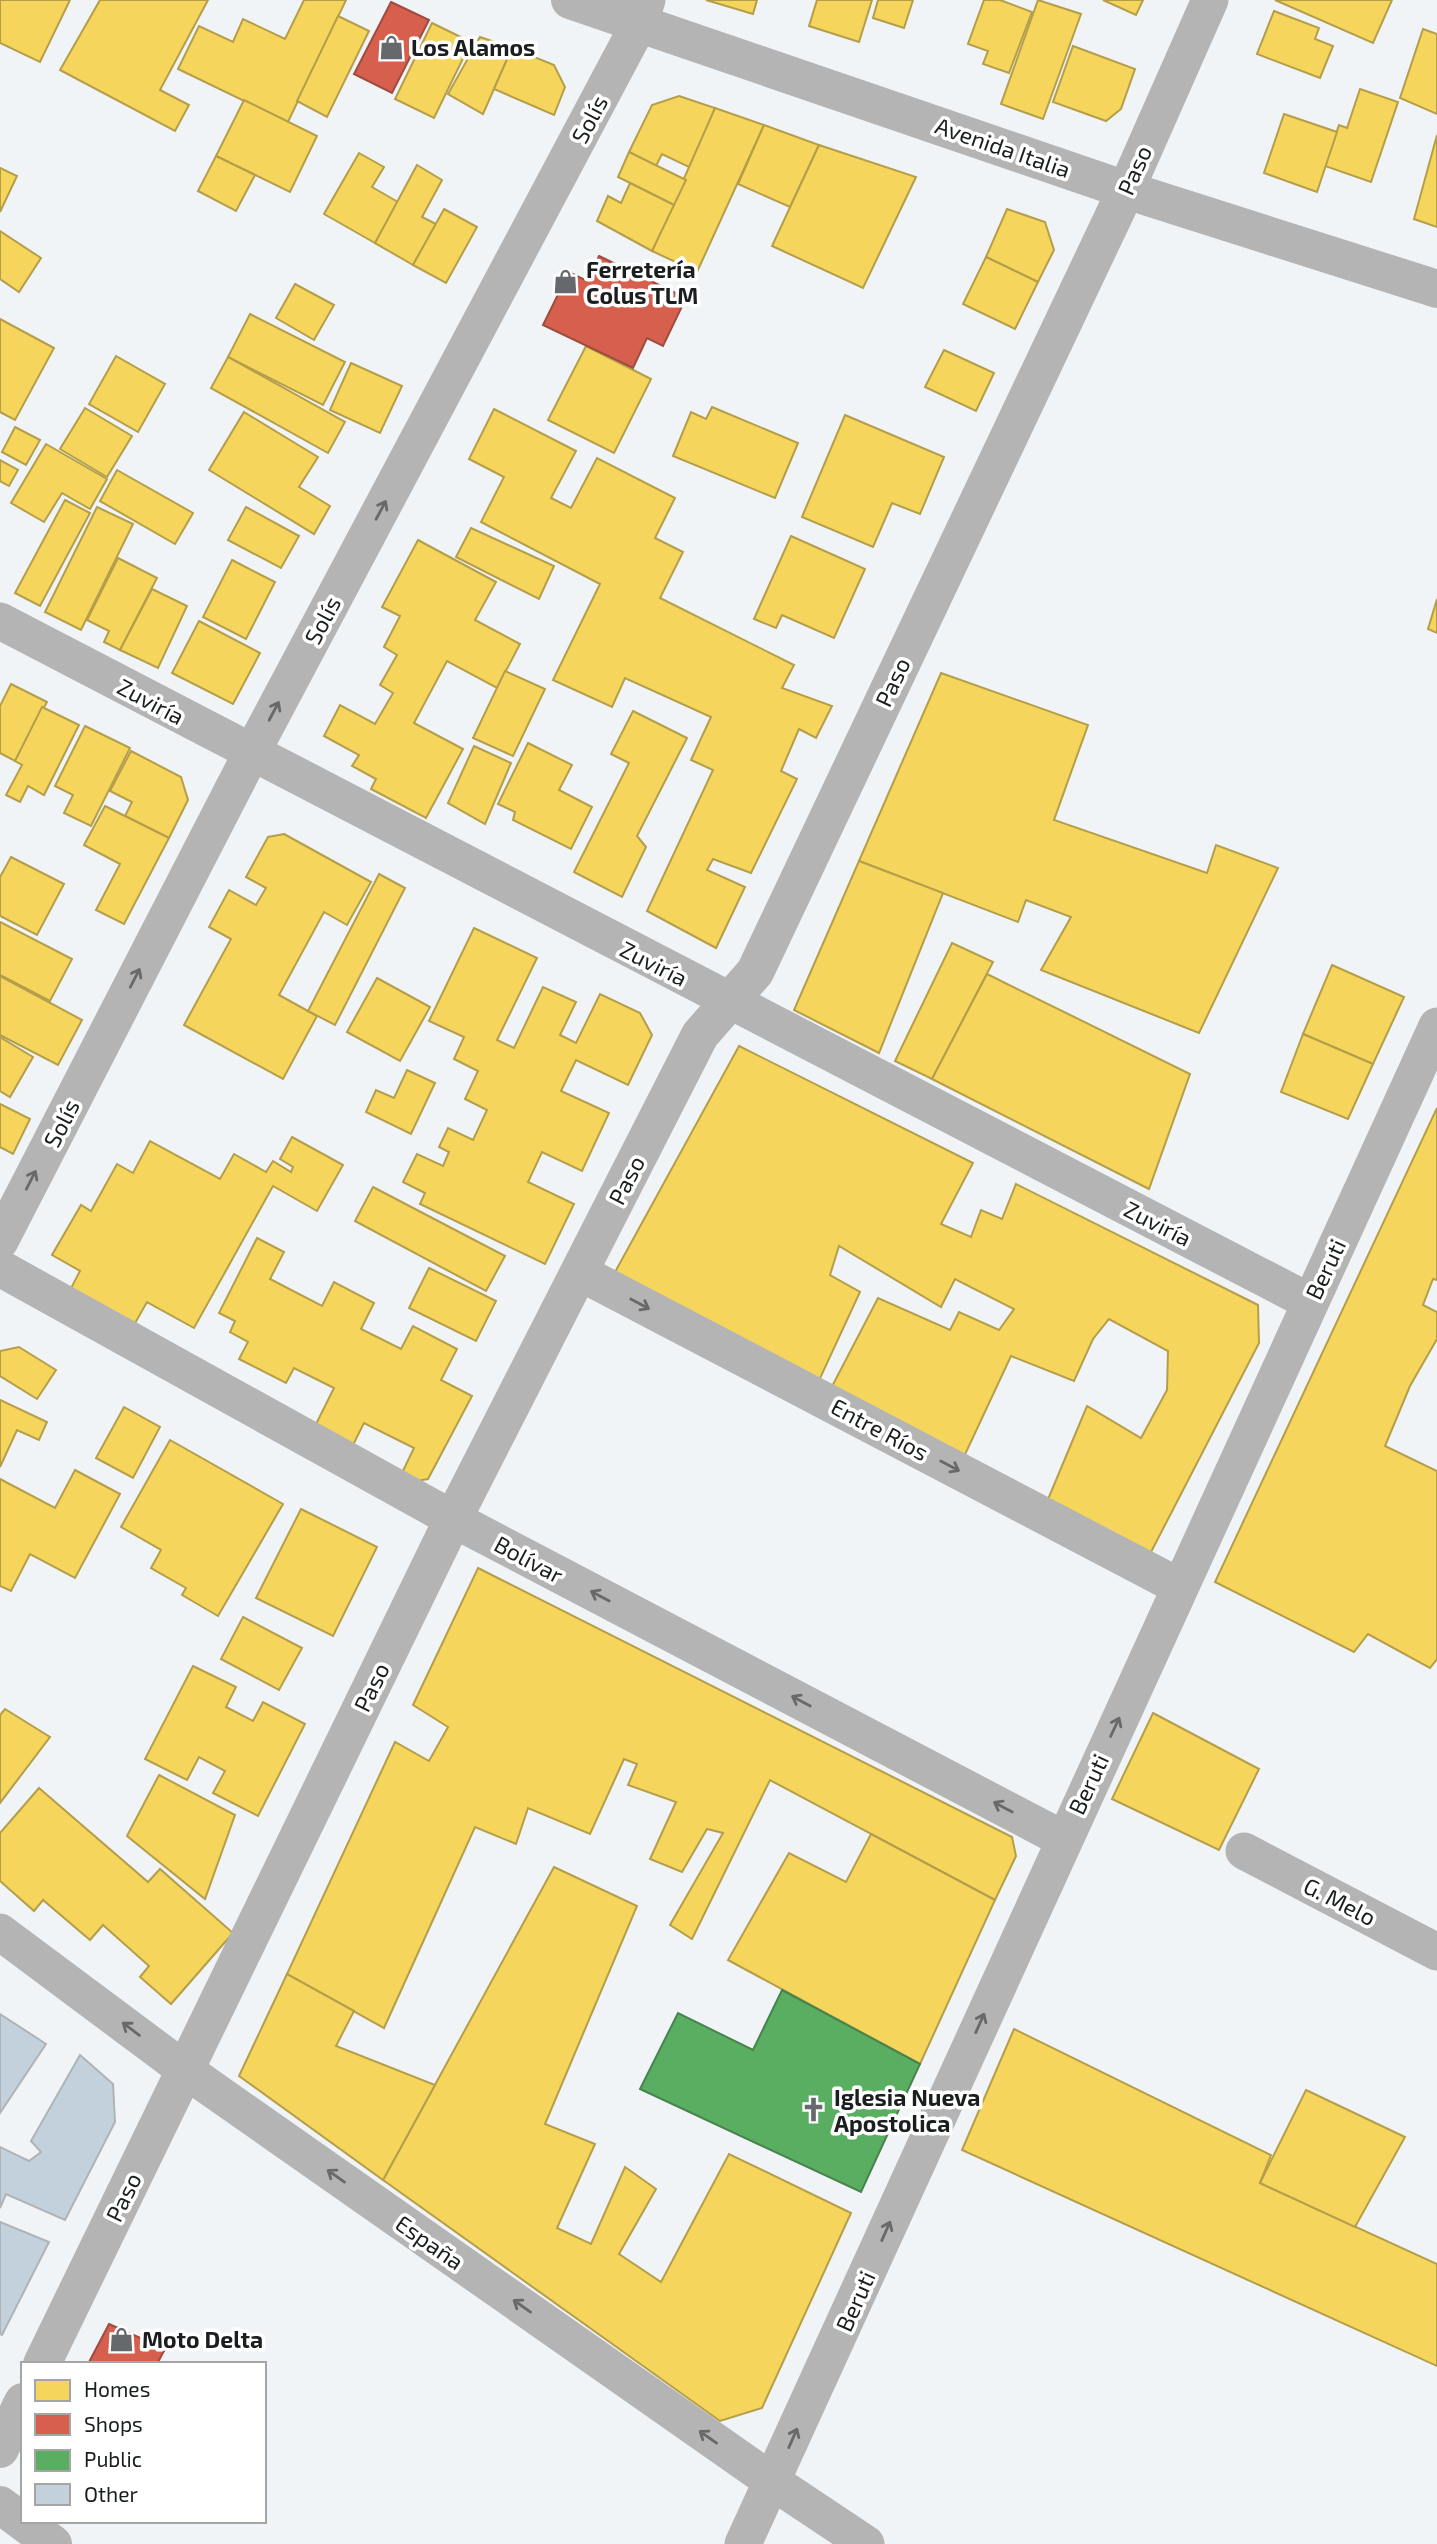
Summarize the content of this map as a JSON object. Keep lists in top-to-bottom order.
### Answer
{
  "streets": {
    "street": [
      "Solís",
      "Avenida Italia",
      "Paso",
      "Zuviría",
      "Beruti",
      "Entre Ríos",
      "Bolívar",
      "G. Melo",
      "España"
    ]
  },
  "crossings": [
    ["Solís", "Avenida Italia"],
    ["Solís", "Zuviría"],
    ["Avenida Italia", "Paso"],
    ["Paso", "Zuviría"],
    ["Paso", "Entre Ríos"],
    ["Paso", "Bolívar"],
    ["Paso", "España"],
    ["Zuviría", "Beruti"],
    ["Beruti", "Entre Ríos"],
    ["Beruti", "Bolívar"],
    ["Beruti", "España"]
  ],
  "one_way": [
    "Solís",
    "Beruti",
    "Entre Ríos",
    "Bolívar",
    "España"
  ],
  "places": {
    "shop": ["Los Alamos", "Ferretería Colus TLM", "Moto Delta"],
    "church": ["Iglesia Nueva Apostolica"]
  },
  "legend": [
    "Homes",
    "Shops",
    "Public",
    "Other"
  ]
}
